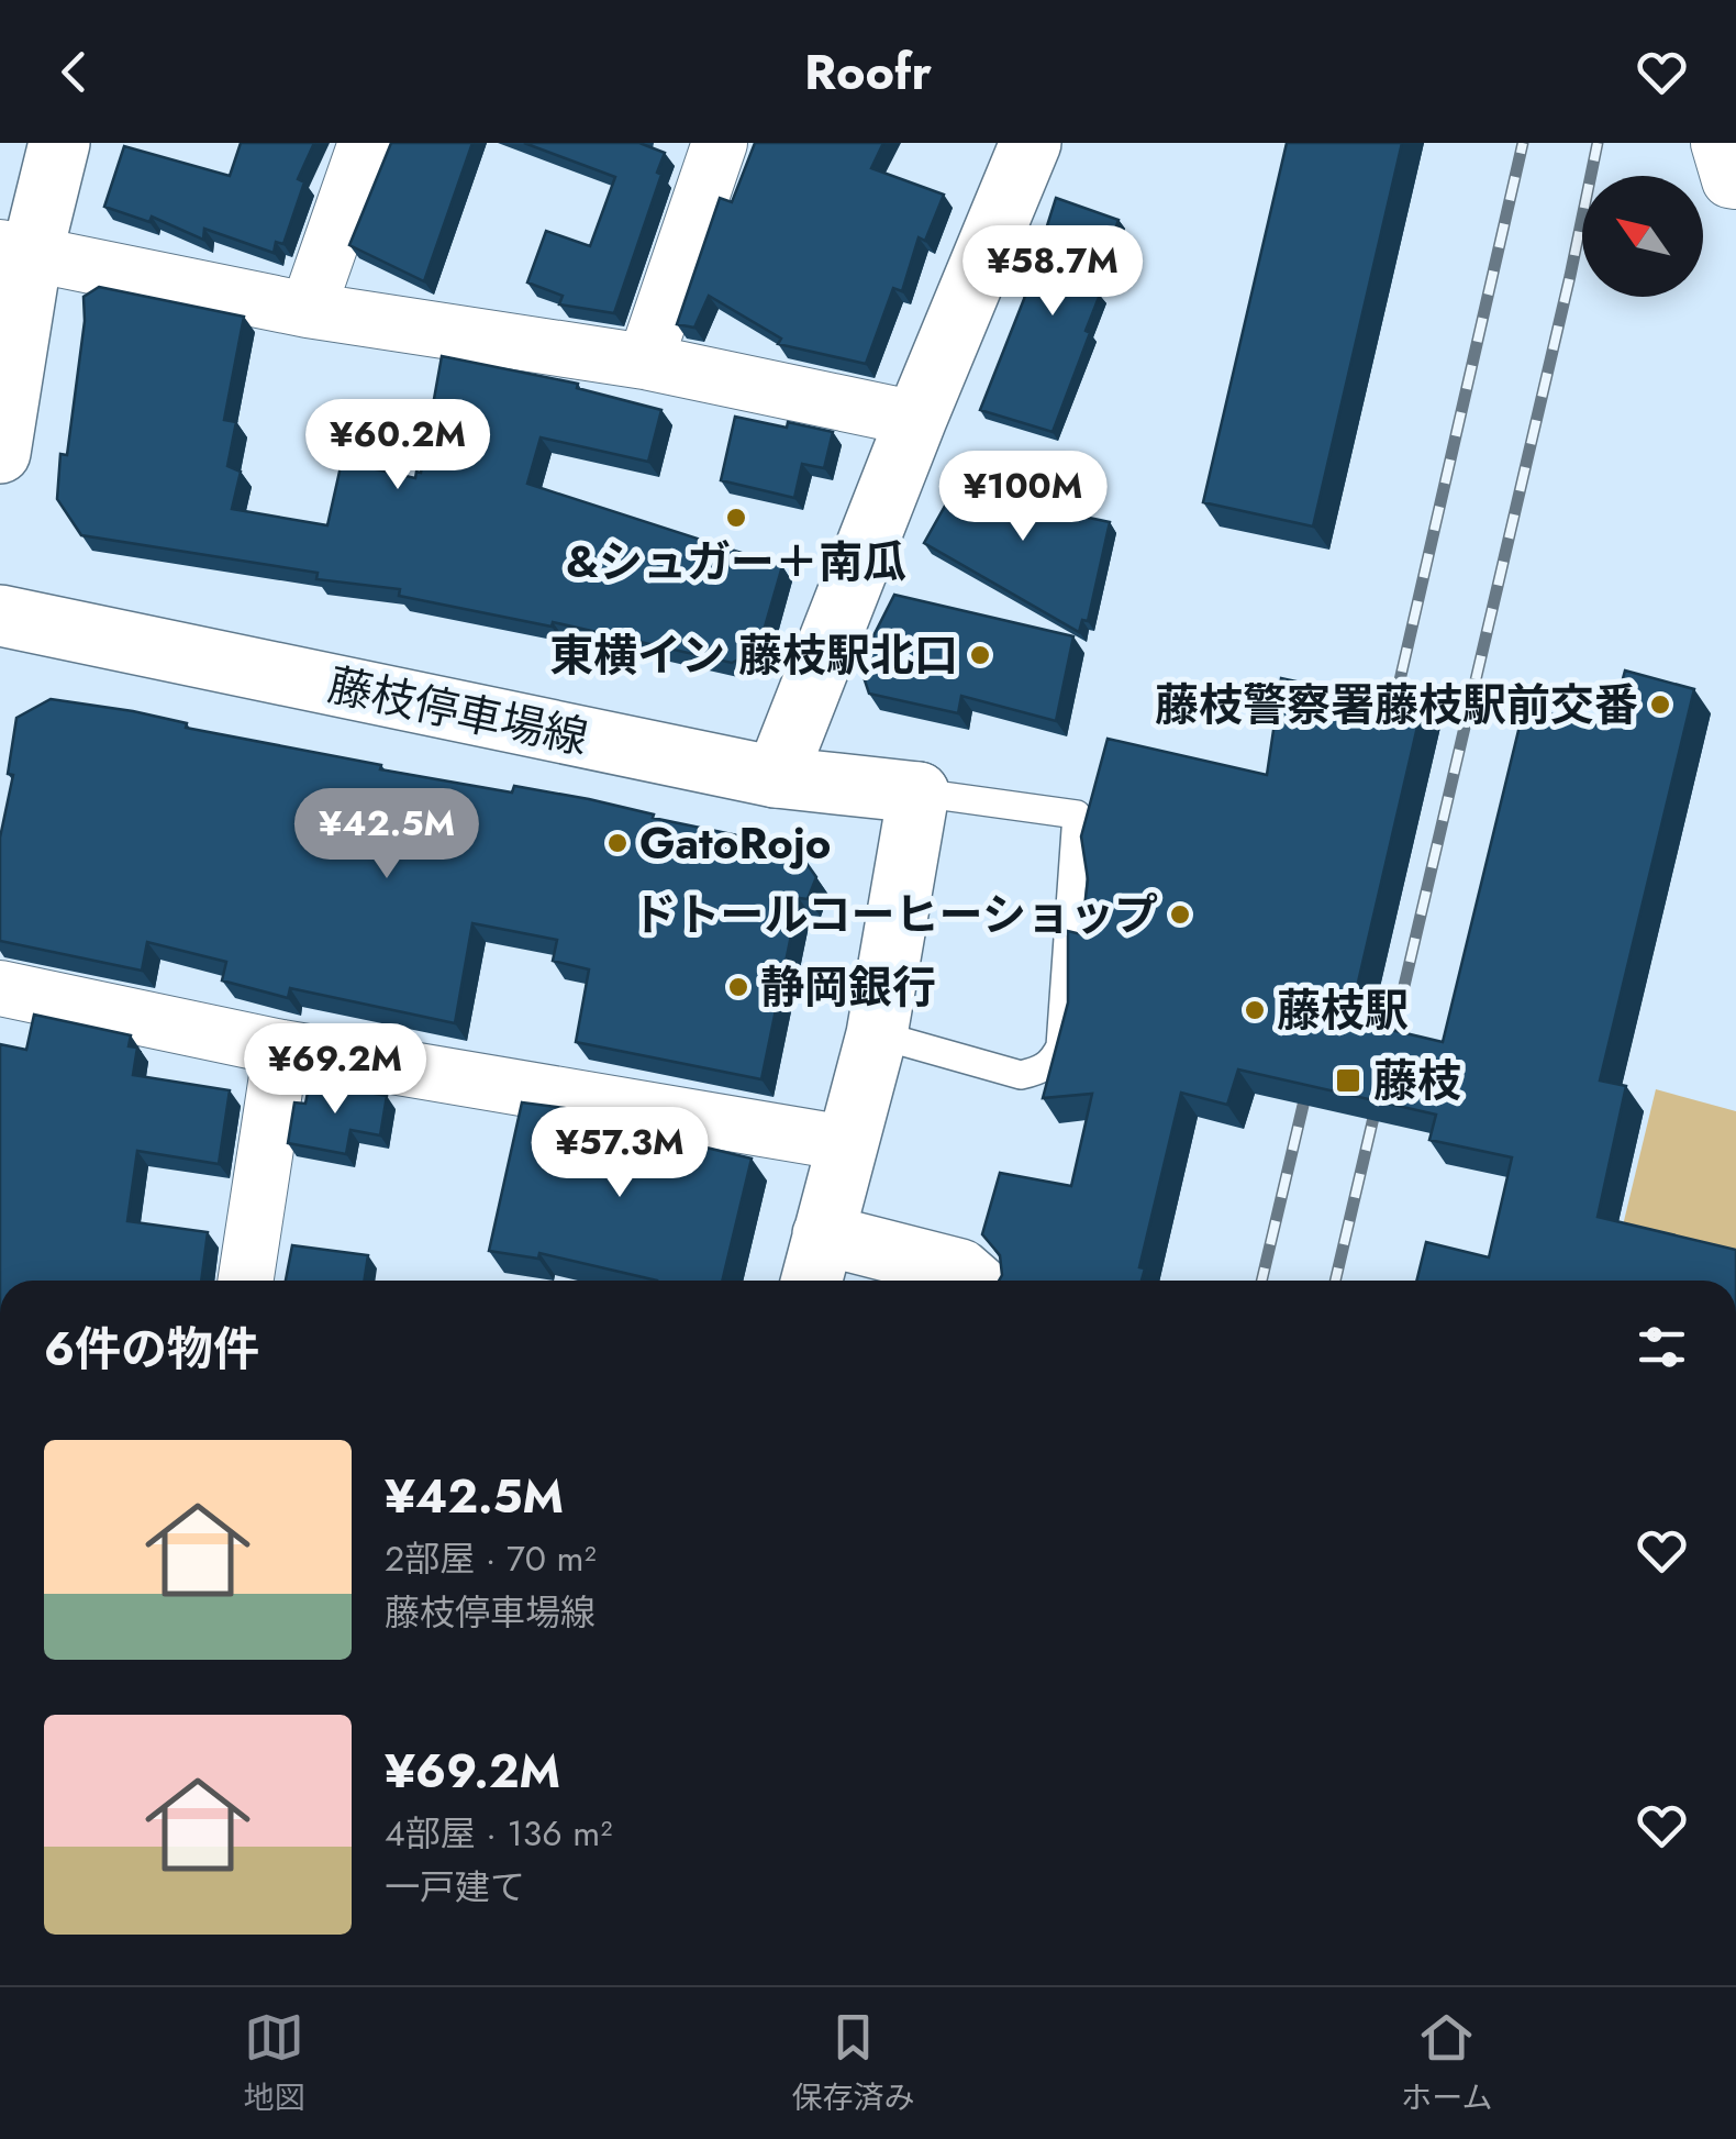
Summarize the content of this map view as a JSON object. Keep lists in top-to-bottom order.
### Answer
{
  "streets": {
    "street": ["藤枝停車場線"]
  },
  "places": {
    "other": [
      "&シュガー＋南瓜",
      "東横イン 藤枝駅北口",
      "藤枝警察署藤枝駅前交番",
      "GatoRojo",
      "ドトールコーヒーショップ",
      "静岡銀行",
      "藤枝駅"
    ],
    "transit": ["藤枝"]
  },
  "north": "top left",
  "page": {
    "header": "Roofr",
    "price": [
      "¥58.7M",
      "¥60.2M",
      "¥100M",
      "¥42.5M",
      "¥69.2M",
      "¥57.3M"
    ],
    "heading": "6件の物件",
    "list": [
      {
        "name": "¥42.5M",
        "note": "2部屋 · 70 m² · 藤枝停車場線"
      },
      {
        "name": "¥69.2M",
        "note": "4部屋 · 136 m² · 一戸建て"
      }
    ],
    "tabs": ["地図", "保存済み", "ホーム"]
  }
}
